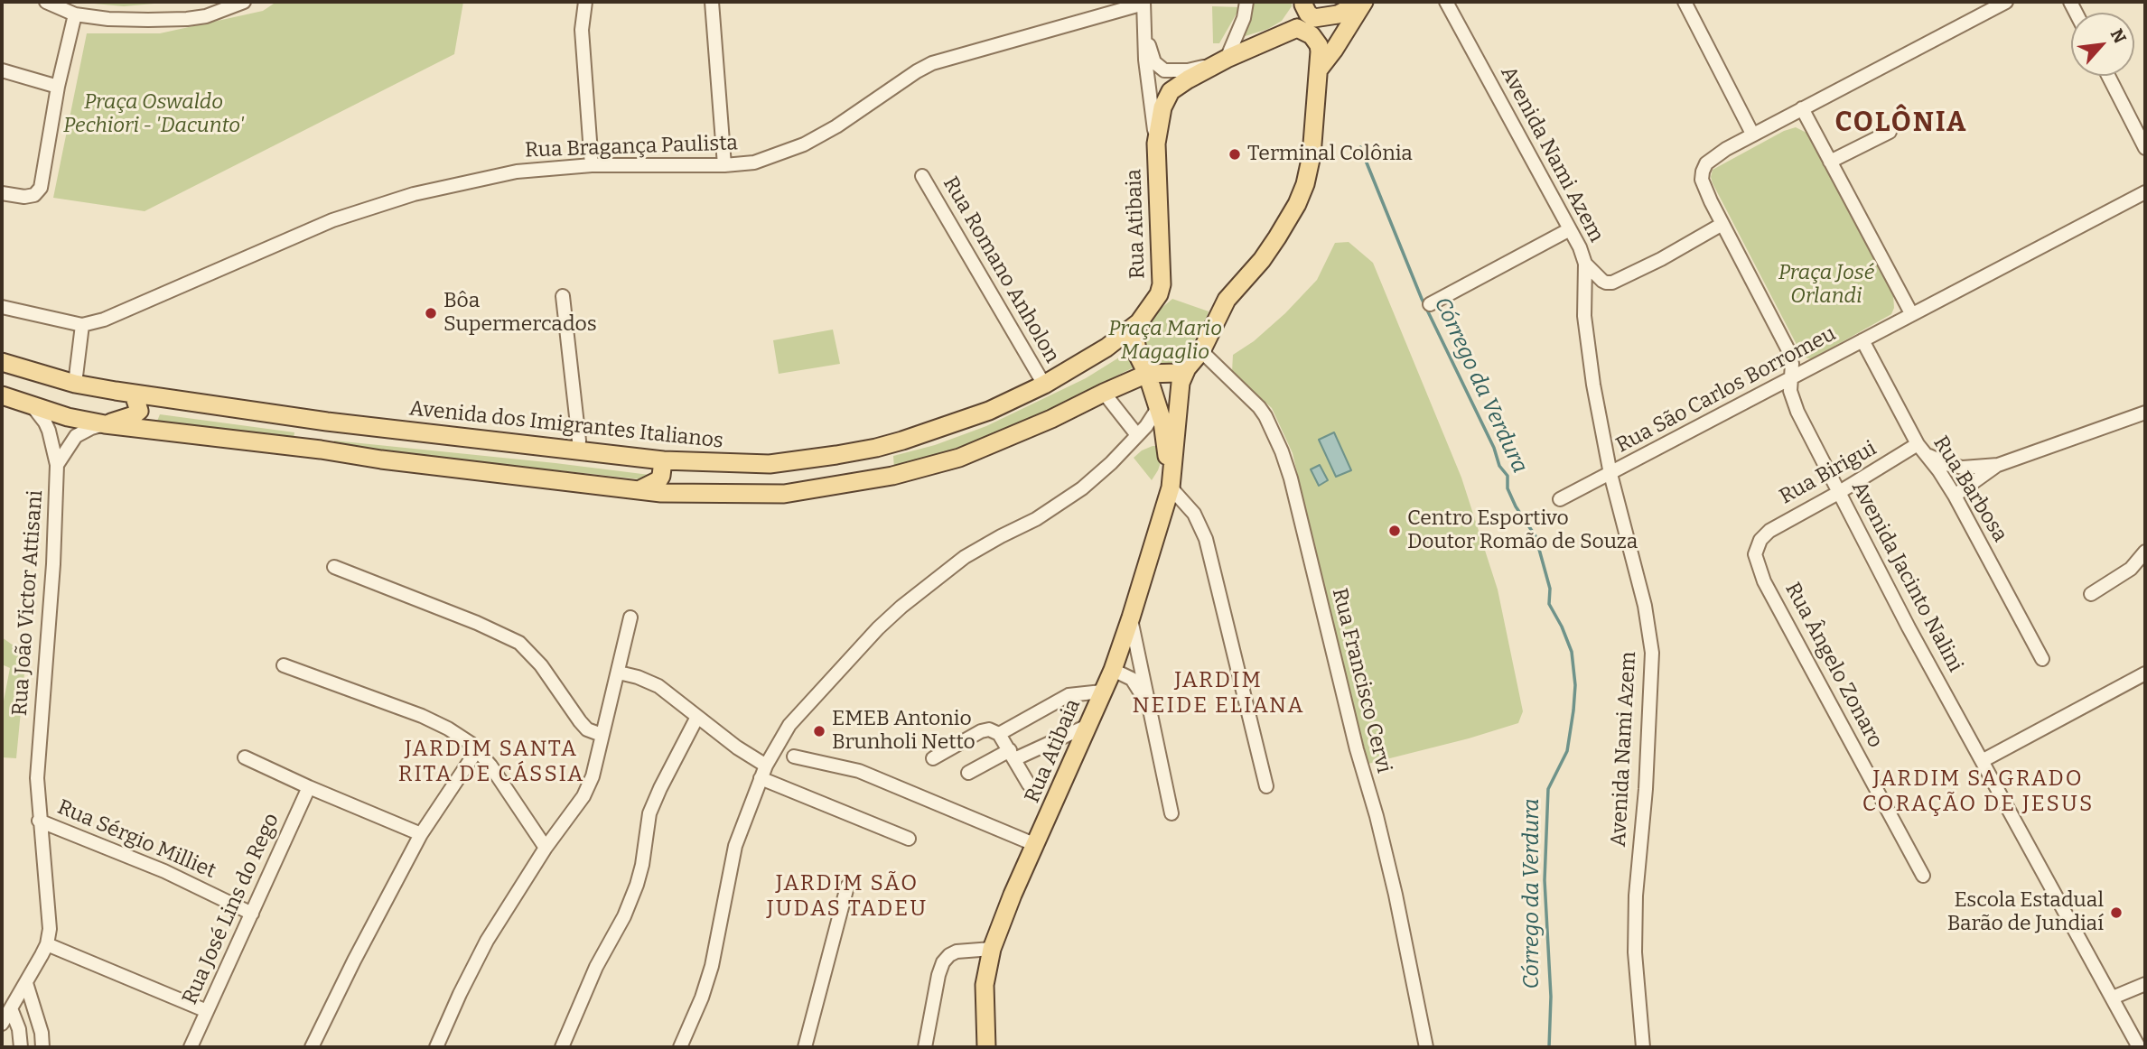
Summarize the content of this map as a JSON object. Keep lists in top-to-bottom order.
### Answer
{
  "streets": {
    "main road": ["Rua Atibaia", "Avenida dos Imigrantes Italianos"],
    "street": [
      "Rua Bragança Paulista",
      "Avenida Nami Azem",
      "Rua Romano Anholon",
      "Rua São Carlos Borromeu",
      "Rua Birigui",
      "Rua Barbosa",
      "Avenida Jacinto Nalini",
      "Rua João Victor Attisani",
      "Rua Ângelo Zonaro",
      "Rua Francisco Cervi",
      "Rua Sérgio Milliet",
      "Rua José Lins do Rego"
    ]
  },
  "crossings": [
    ["Rua Bragança Paulista", "Rua Atibaia"],
    ["Avenida Nami Azem", "Rua São Carlos Borromeu"],
    ["Rua Atibaia", "Avenida dos Imigrantes Italianos"],
    ["Rua Romano Anholon", "Avenida dos Imigrantes Italianos"],
    ["Rua São Carlos Borromeu", "Rua Barbosa"],
    ["Rua São Carlos Borromeu", "Avenida Jacinto Nalini"],
    ["Rua Birigui", "Rua Barbosa"],
    ["Rua Birigui", "Avenida Jacinto Nalini"],
    ["Rua Birigui", "Rua Ângelo Zonaro"],
    ["Rua João Victor Attisani", "Rua Sérgio Milliet"],
    ["Rua Sérgio Milliet", "Rua José Lins do Rego"]
  ],
  "districts": [
    "COLÔNIA",
    "JARDIM NEIDE ELIANA",
    "JARDIM SANTA RITA DE CÁSSIA",
    "JARDIM SAGRADO CORAÇÃO DE JESUS",
    "JARDIM SÃO JUDAS TADEU"
  ],
  "water": ["Córrego da Verdura"],
  "parks": ["Praça Oswaldo Pechiori - 'Dacunto'", "Praça José Orlandi", "Praça Mario Magaglio"],
  "places": [
    "Terminal Colônia",
    "Bôa Supermercados",
    "Centro Esportivo Doutor Romão de Souza",
    "EMEB Antonio Brunholi Netto",
    "Escola Estadual Barão de Jundiaí"
  ],
  "north": "top right"
}
